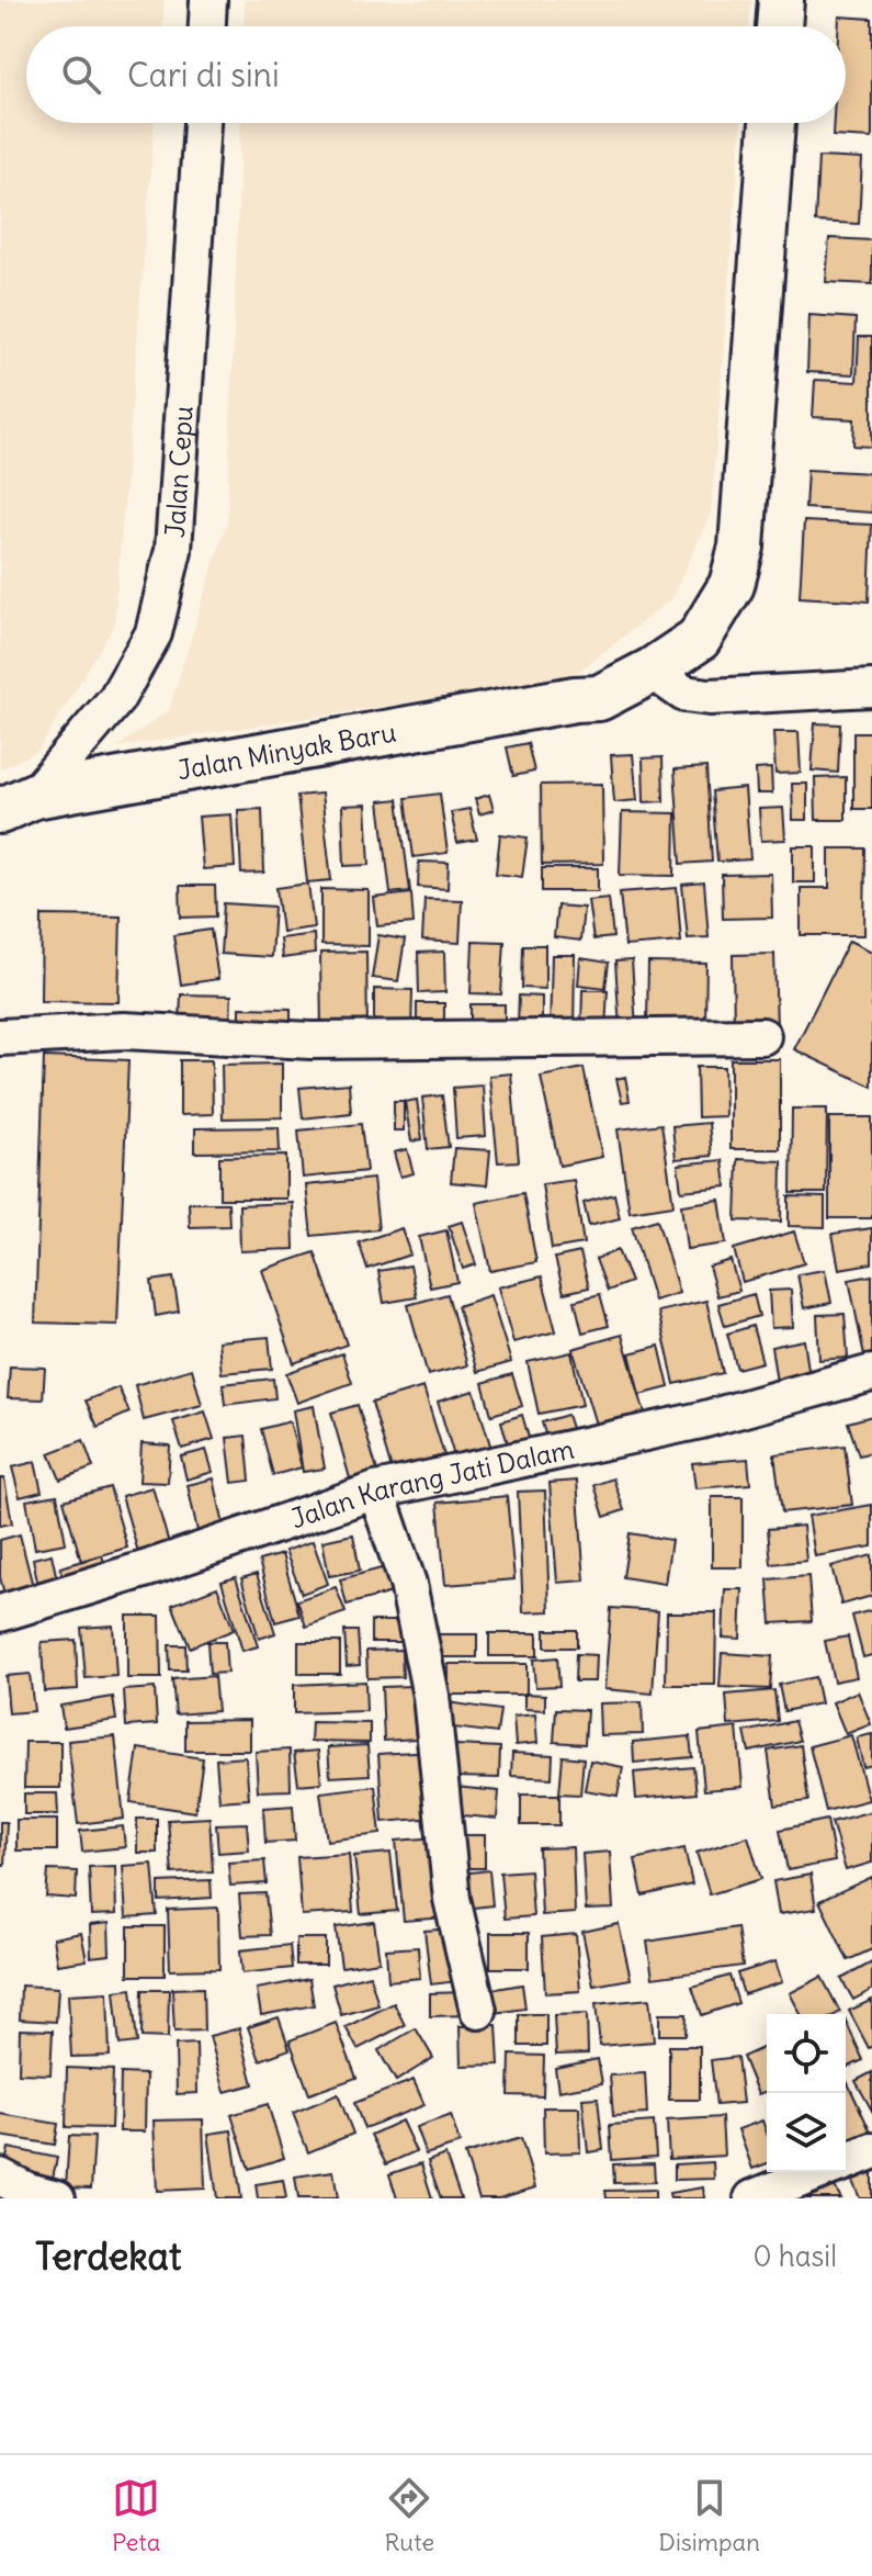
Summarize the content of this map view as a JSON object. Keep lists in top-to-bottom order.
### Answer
{
  "streets": {
    "main road": ["Jalan Minyak Baru"],
    "street": ["Jalan Cepu", "Jalan Karang Jati Dalam"]
  },
  "crossings": [
    ["Jalan Cepu", "Jalan Minyak Baru"]
  ],
  "page": {
    "search": "Cari di sini",
    "heading": ["Terdekat", "0 hasil"],
    "nav": ["Peta", "Rute", "Disimpan"]
  }
}
